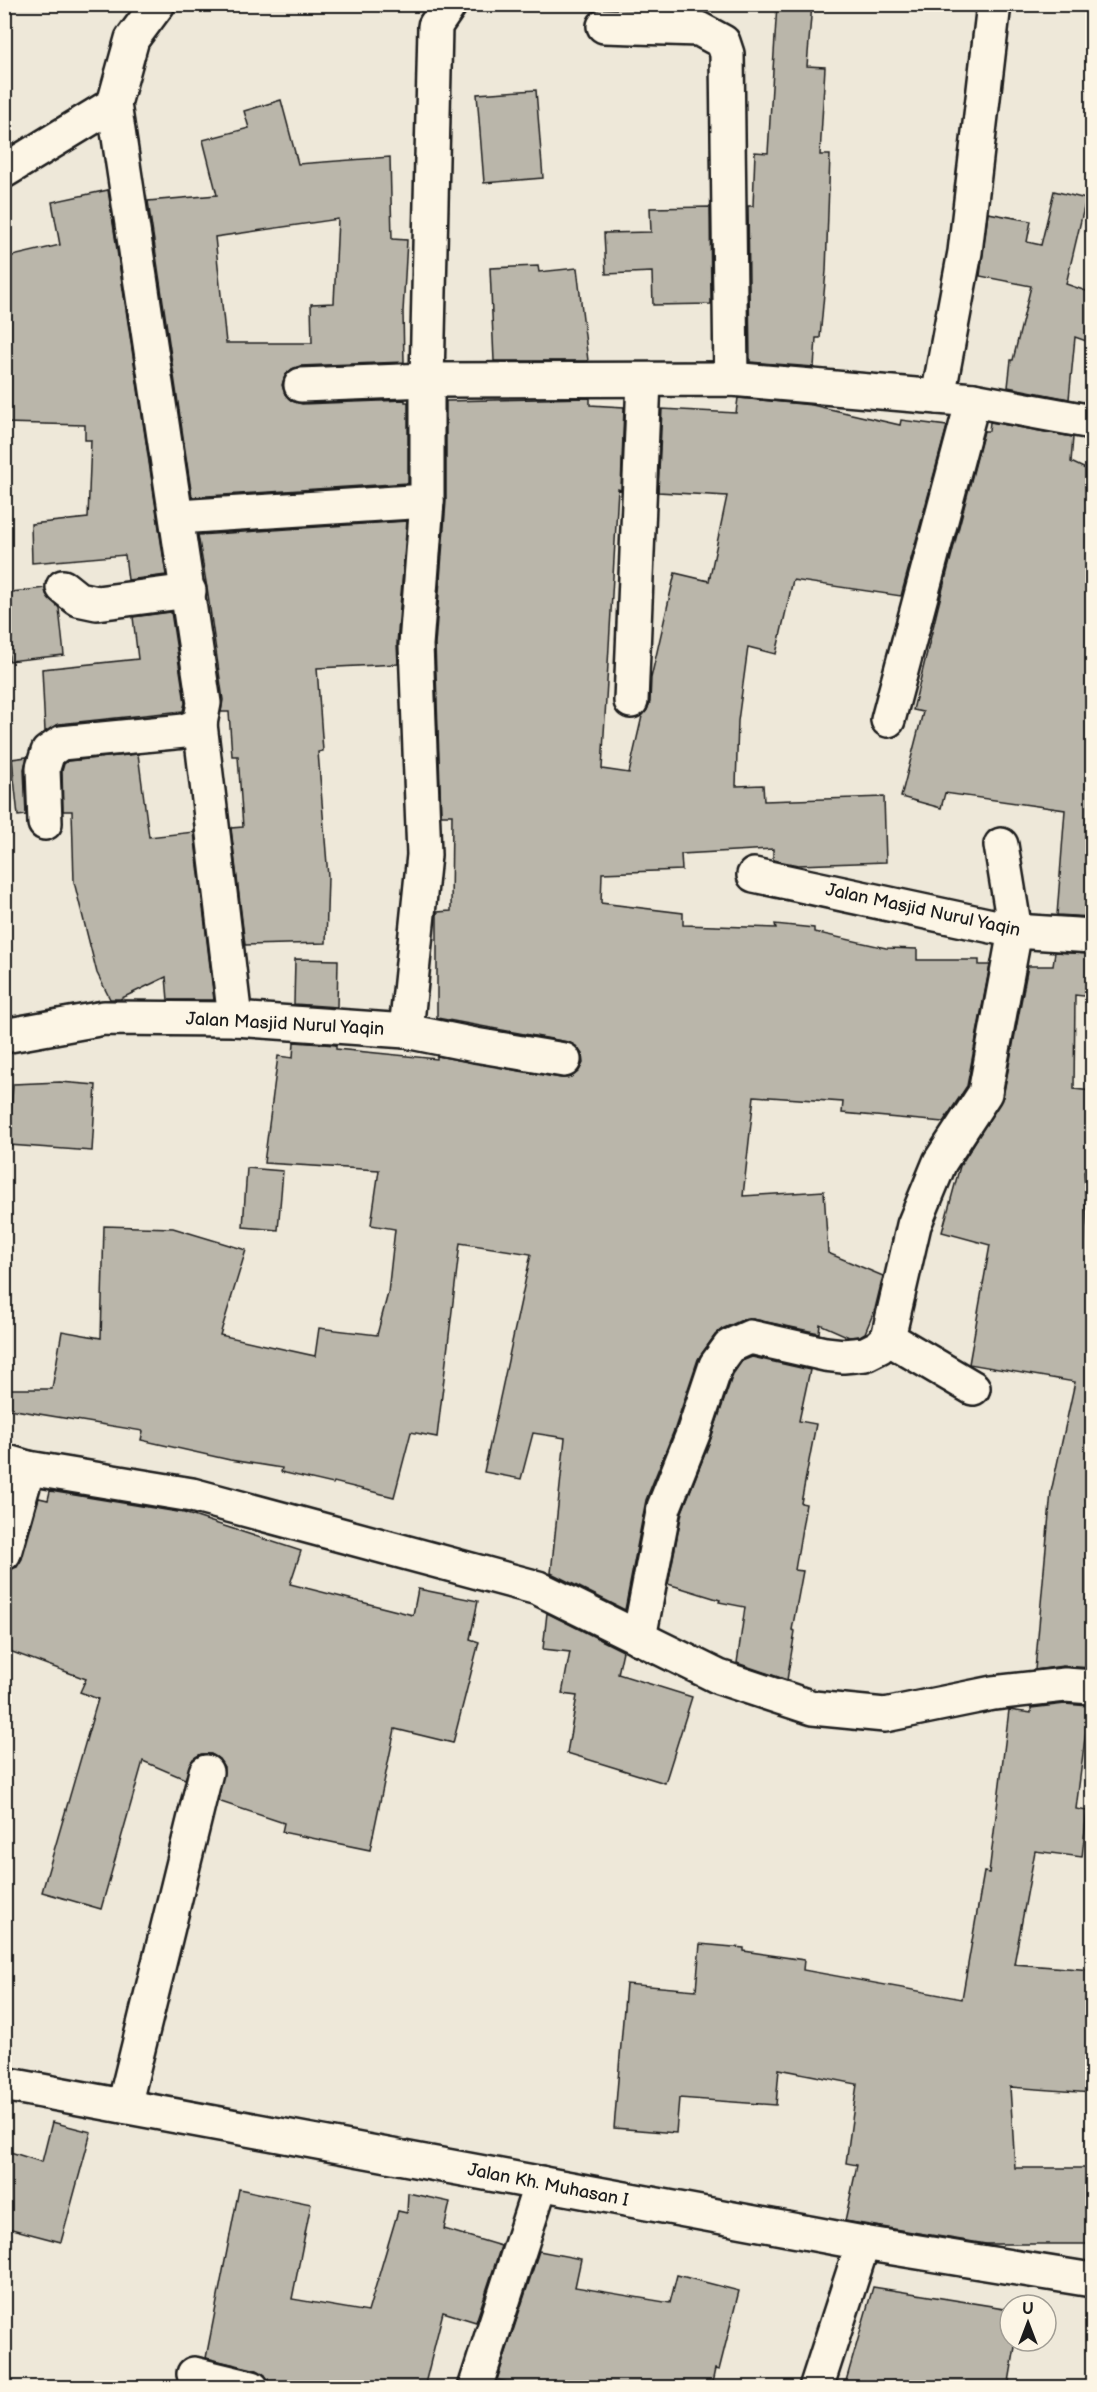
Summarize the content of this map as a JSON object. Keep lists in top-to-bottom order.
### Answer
{
  "streets": {
    "street": ["Jalan Masjid Nurul Yaqin", "Jalan Kh. Muhasan I"]
  },
  "north": "top"
}
